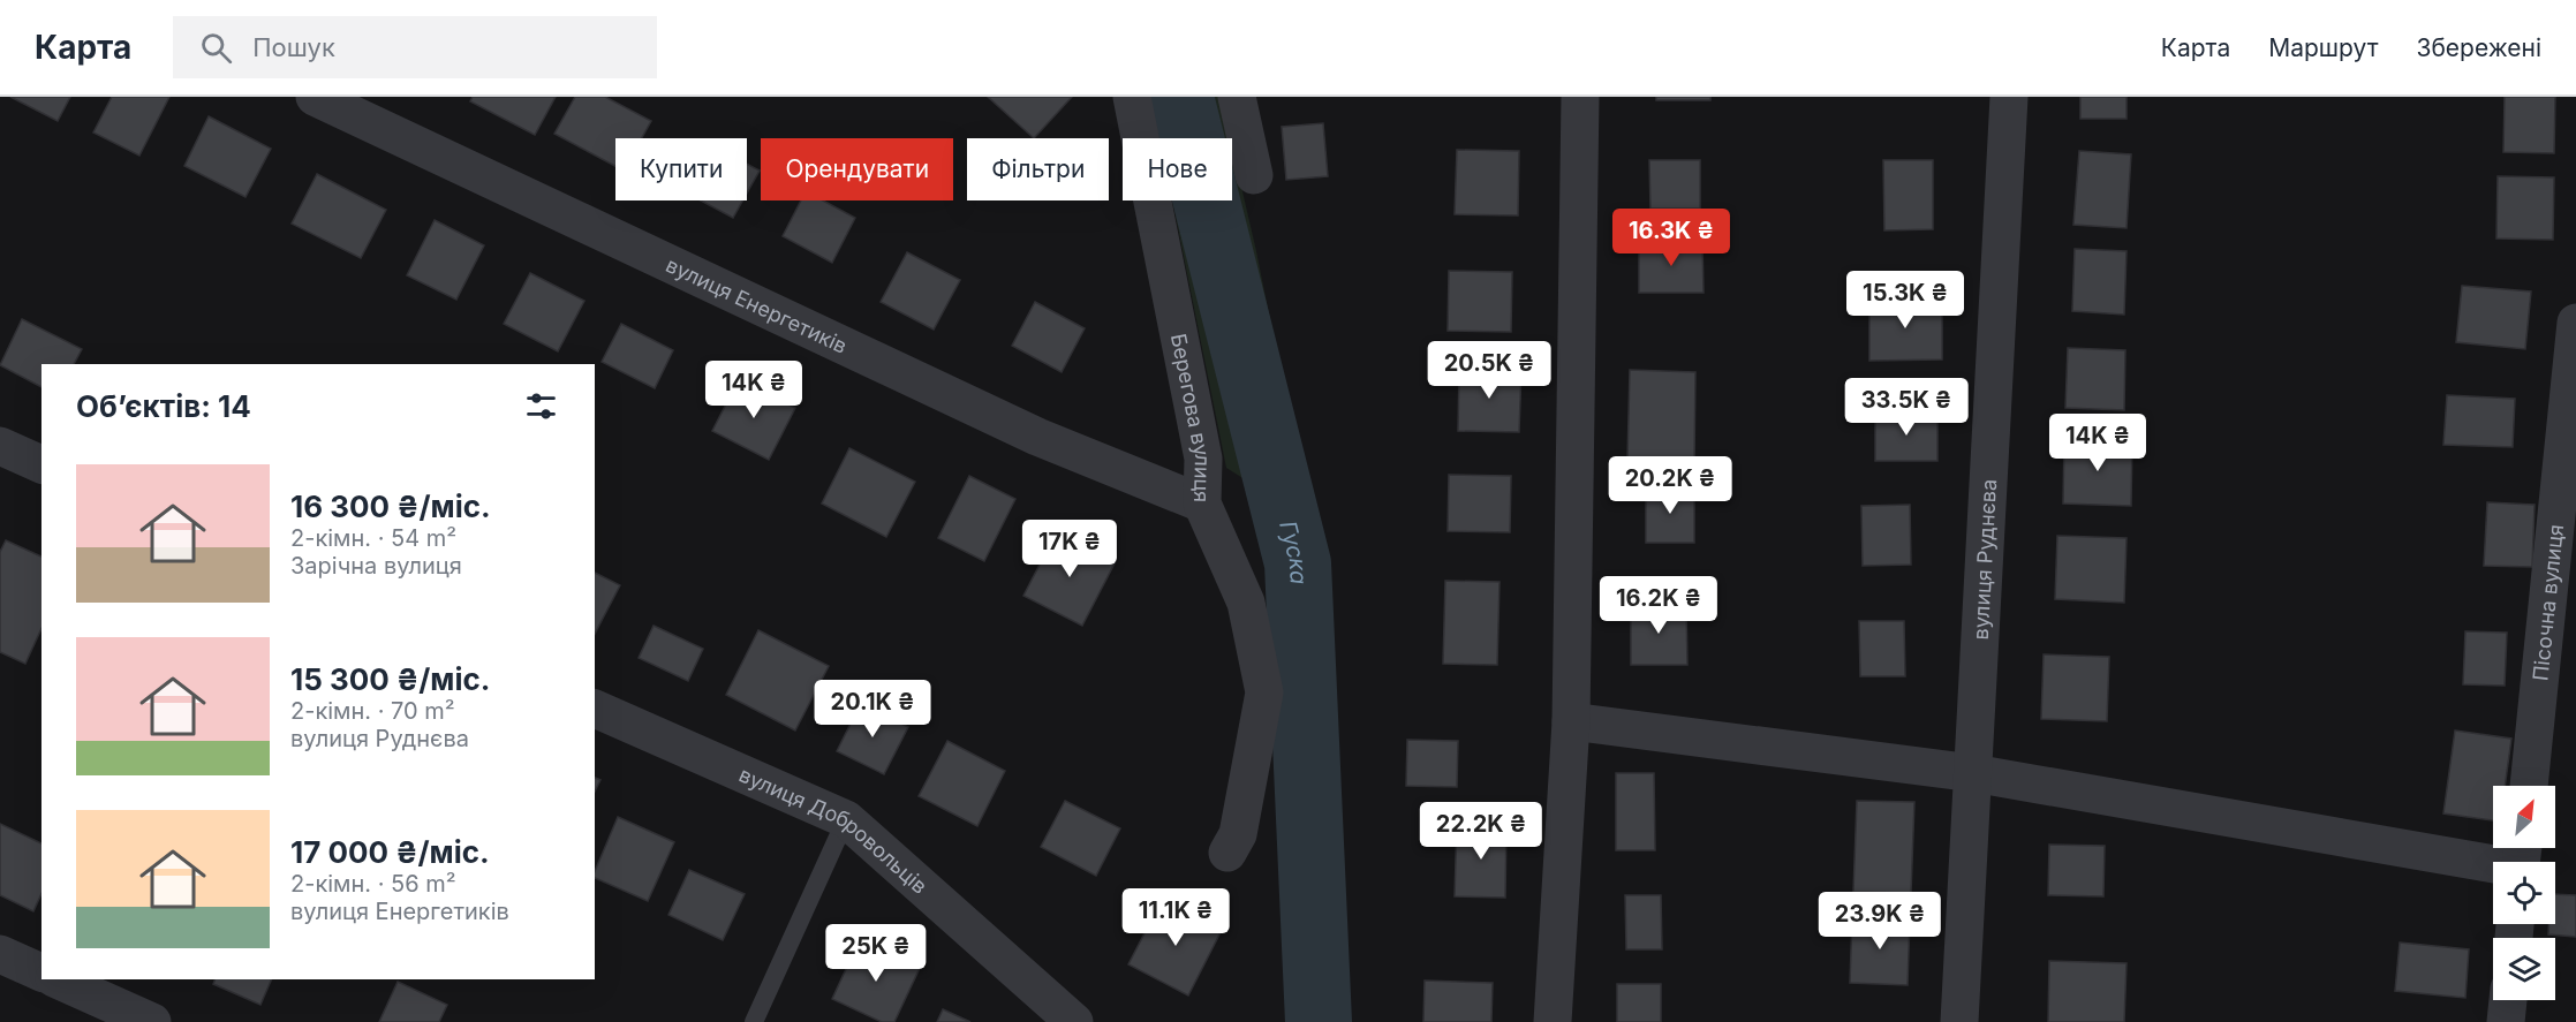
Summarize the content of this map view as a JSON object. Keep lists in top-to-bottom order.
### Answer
{
  "streets": {
    "street": [
      "вулиця Енергетиків",
      "Берегова вулиця",
      "вулиця Руднєва",
      "Пісочна вулиця",
      "вулиця Добровольців"
    ]
  },
  "crossings": [
    ["вулиця Енергетиків", "Берегова вулиця"]
  ],
  "water": ["Гуска"],
  "north": "top right",
  "page": {
    "header": "Карта",
    "search": "Пошук",
    "nav": ["Карта", "Маршрут", "Збережені"],
    "chip": [
      "Купити",
      "Орендувати",
      "Фільтри",
      "Нове"
    ],
    "price": [
      "16.3K ₴",
      "15.3K ₴",
      "20.5K ₴",
      "14K ₴",
      "33.5K ₴",
      "14K ₴",
      "20.2K ₴",
      "17K ₴",
      "16.2K ₴",
      "20.1K ₴",
      "22.2K ₴",
      "11.1K ₴",
      "23.9K ₴",
      "25K ₴"
    ],
    "heading": "Об’єктів: 14",
    "list": [
      {
        "name": "16 300 ₴/міс.",
        "note": "2-кімн. · 54 m² · Зарічна вулиця"
      },
      {
        "name": "15 300 ₴/міс.",
        "note": "2-кімн. · 70 m² · вулиця Руднєва"
      },
      {
        "name": "17 000 ₴/міс.",
        "note": "2-кімн. · 56 m² · вулиця Енергетиків"
      }
    ]
  }
}
